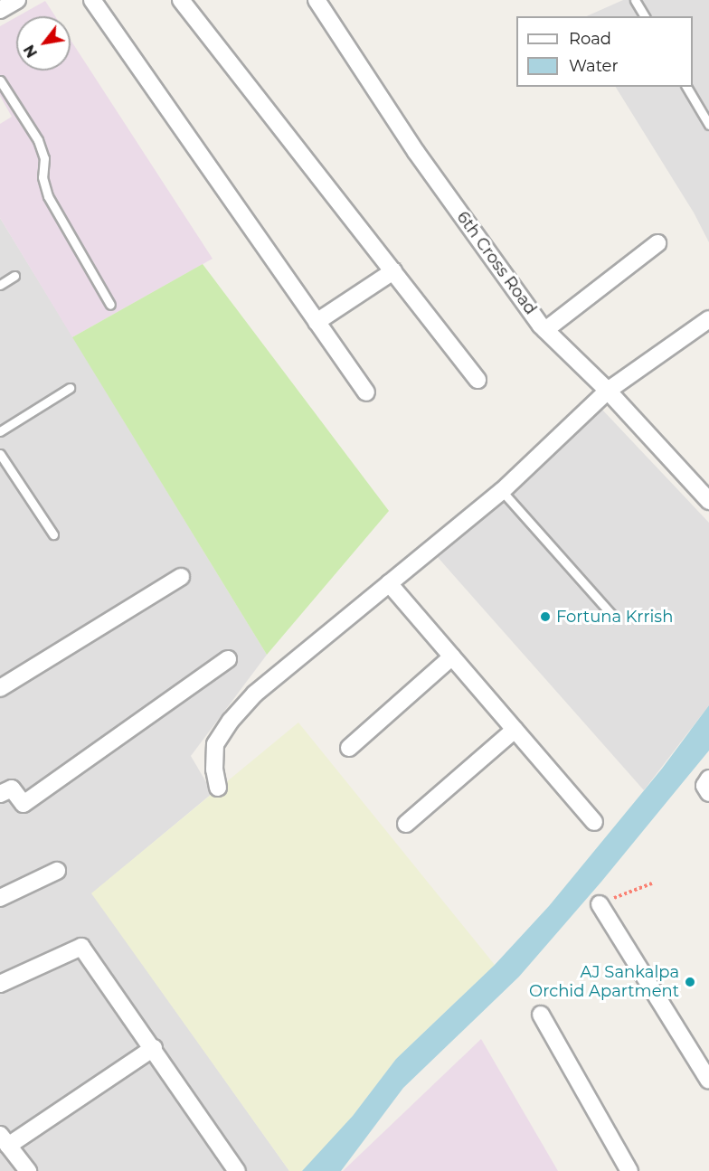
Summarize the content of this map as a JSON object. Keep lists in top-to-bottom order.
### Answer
{
  "streets": {
    "street": ["6th Cross Road"]
  },
  "places": ["Fortuna Krrish", "AJ Sankalpa Orchid Apartment"],
  "legend": ["Road", "Water"],
  "north": "bottom left"
}
